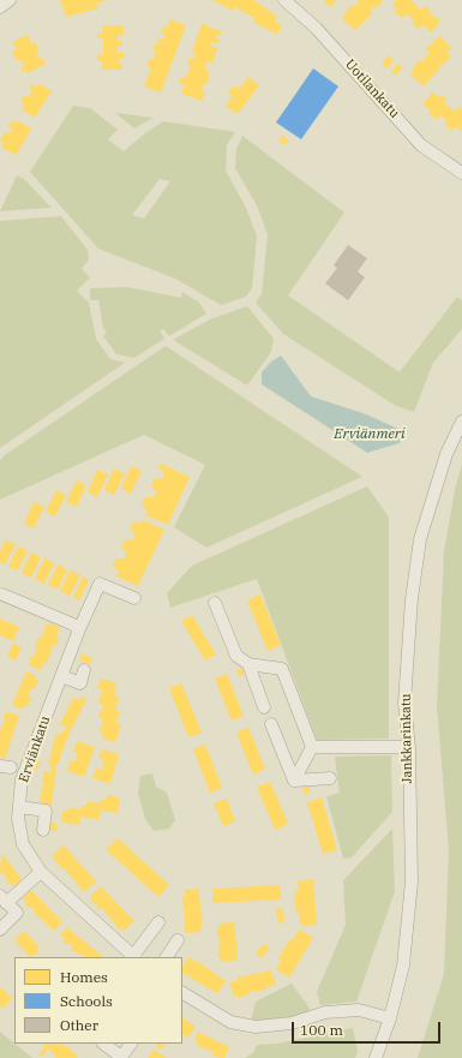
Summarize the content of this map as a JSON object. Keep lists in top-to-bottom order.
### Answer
{
  "streets": {
    "street": ["Uotilankatu", "Jankkarinkatu", "Erviänkatu"]
  },
  "water": ["Erviänmeri"],
  "legend": ["Homes", "Schools", "Other"],
  "scale_bar": "100 m"
}
